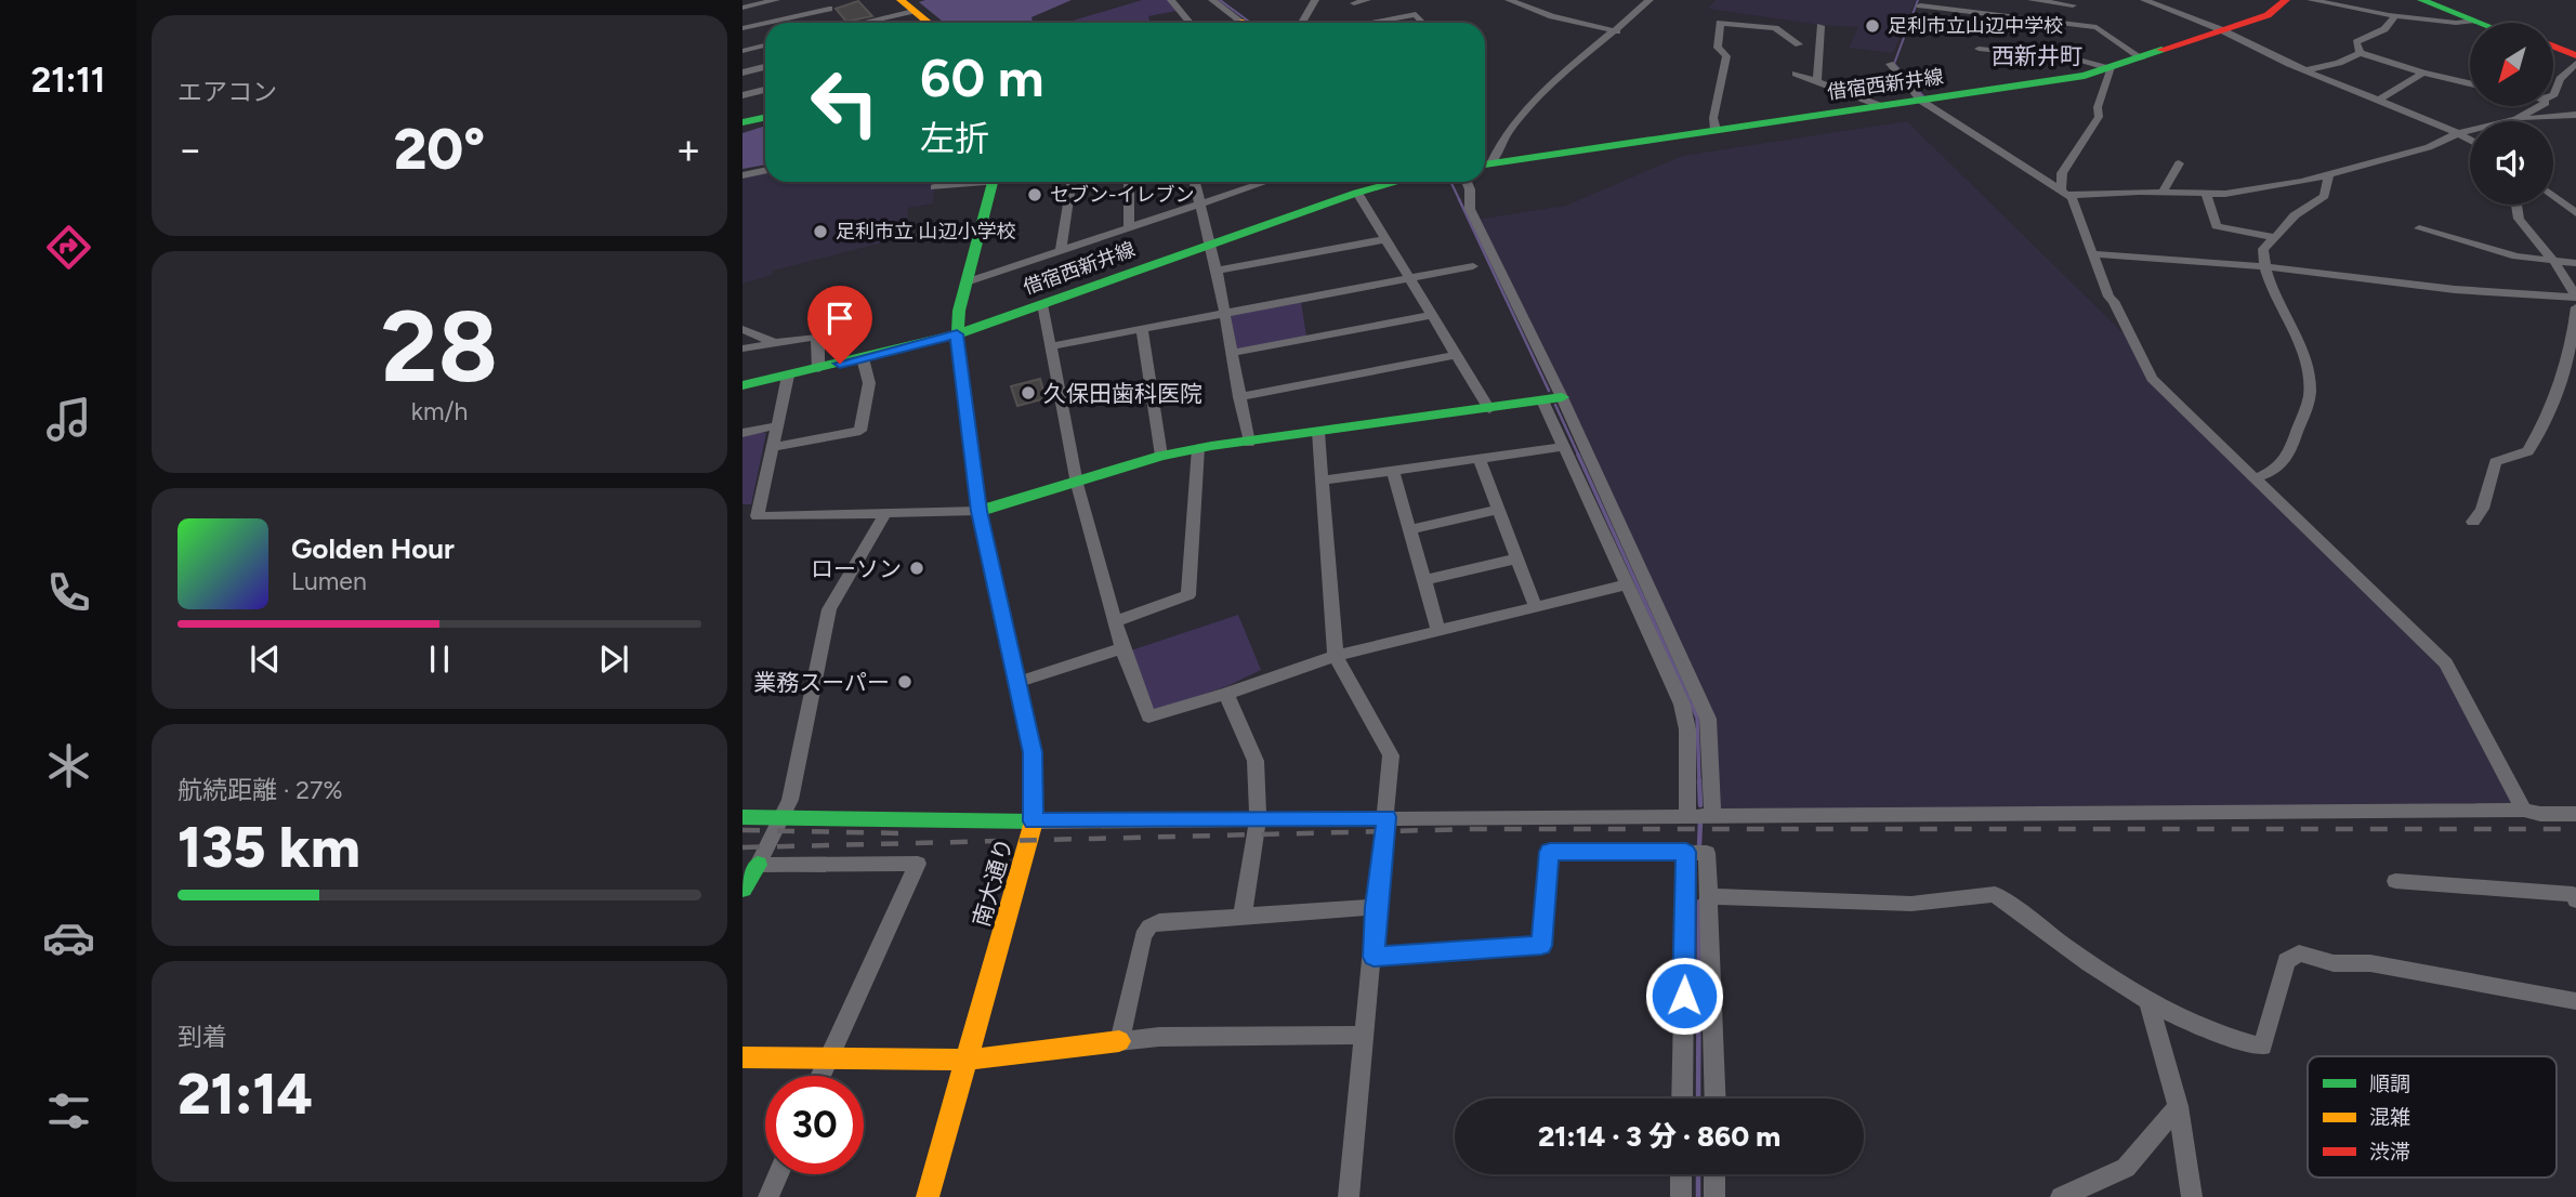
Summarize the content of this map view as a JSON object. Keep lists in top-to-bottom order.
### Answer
{
  "streets": {
    "main road": ["借宿西新井線", "南大通り"]
  },
  "crossings": [
    ["借宿西新井線", "南大通り"]
  ],
  "districts": ["西新井町"],
  "places": [
    "足利市立山辺中学校",
    "セブン-イレブン",
    "足利市立 山辺小学校",
    "久保田歯科医院",
    "ローソン",
    "業務スーパー"
  ],
  "legend": ["順調", "混雑", "渋滞"],
  "north": "bottom left",
  "page": {
    "tabs": "21:11",
    "tile": [
      "エアコン",
      ["28", "km/h"],
      ["航続距離 · 27%", "135 km"],
      ["到着", "21:14"]
    ],
    "turn": ["60 m", "左折"],
    "heat": ["−", "20°", "+"],
    "song": ["Golden Hour", "Lumen"],
    "limit": "30",
    "trip": "21:14 · 3 分 · 860 m"
  }
}
